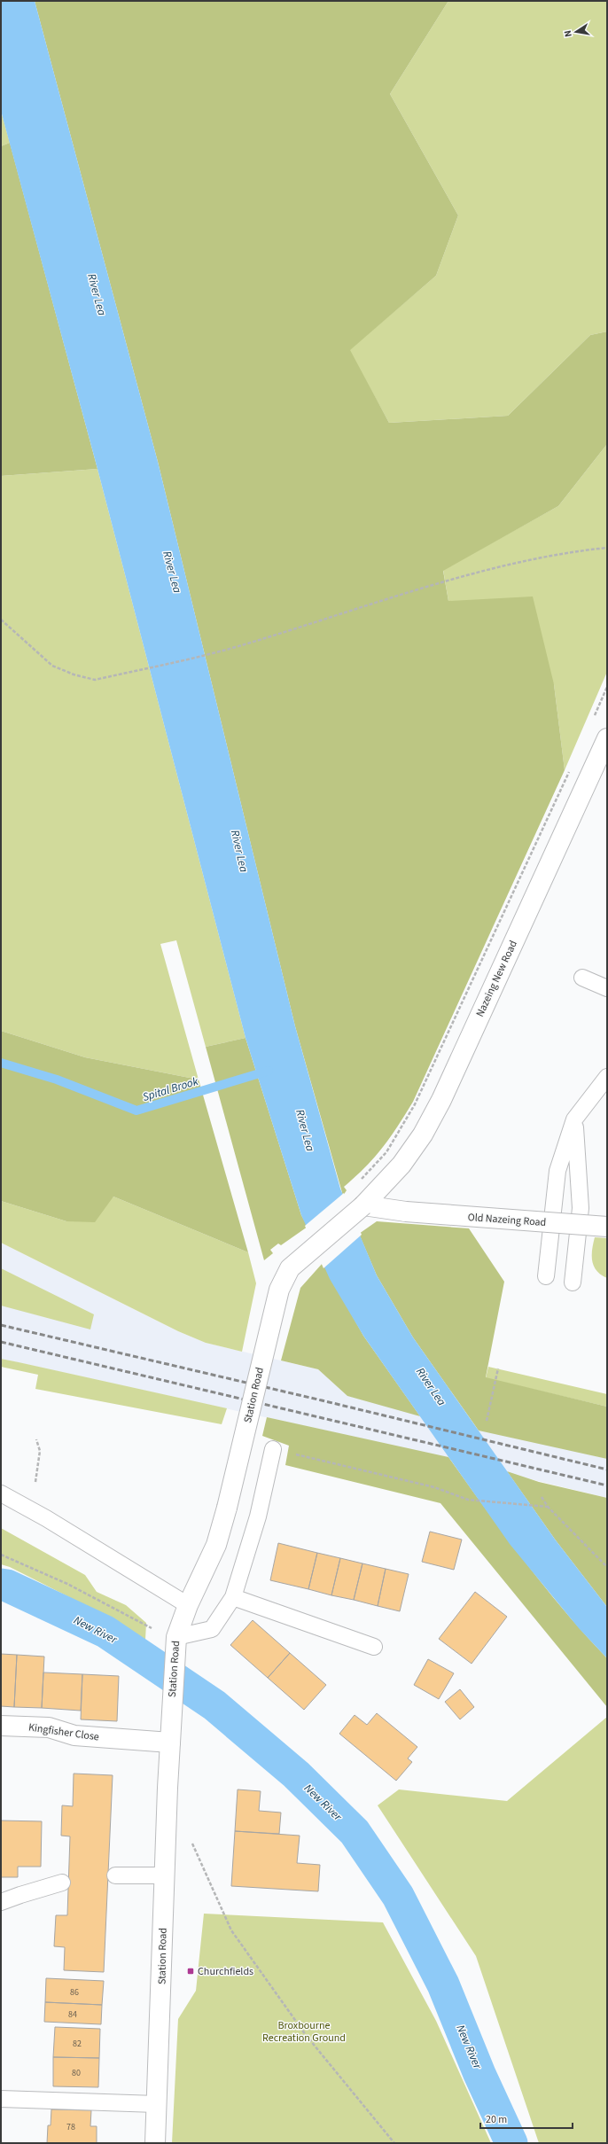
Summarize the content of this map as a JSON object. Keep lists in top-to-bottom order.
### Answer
{
  "streets": {
    "main road": [
      "Nazeing New Road",
      "Old Nazeing Road",
      "Station Road",
      "Kingfisher Close"
    ]
  },
  "crossings": [
    ["Nazeing New Road", "Old Nazeing Road"],
    ["Nazeing New Road", "Station Road"],
    ["Old Nazeing Road", "Station Road"],
    ["Station Road", "Kingfisher Close"]
  ],
  "water": ["River Lea", "Spital Brook", "New River"],
  "parks": ["Broxbourne Recreation Ground"],
  "places": {
    "transit": ["Churchfields"]
  },
  "house_numbers": [
    "86",
    "84",
    "82",
    "80",
    "78"
  ],
  "scale_bar": "20 m",
  "north": "left"
}
